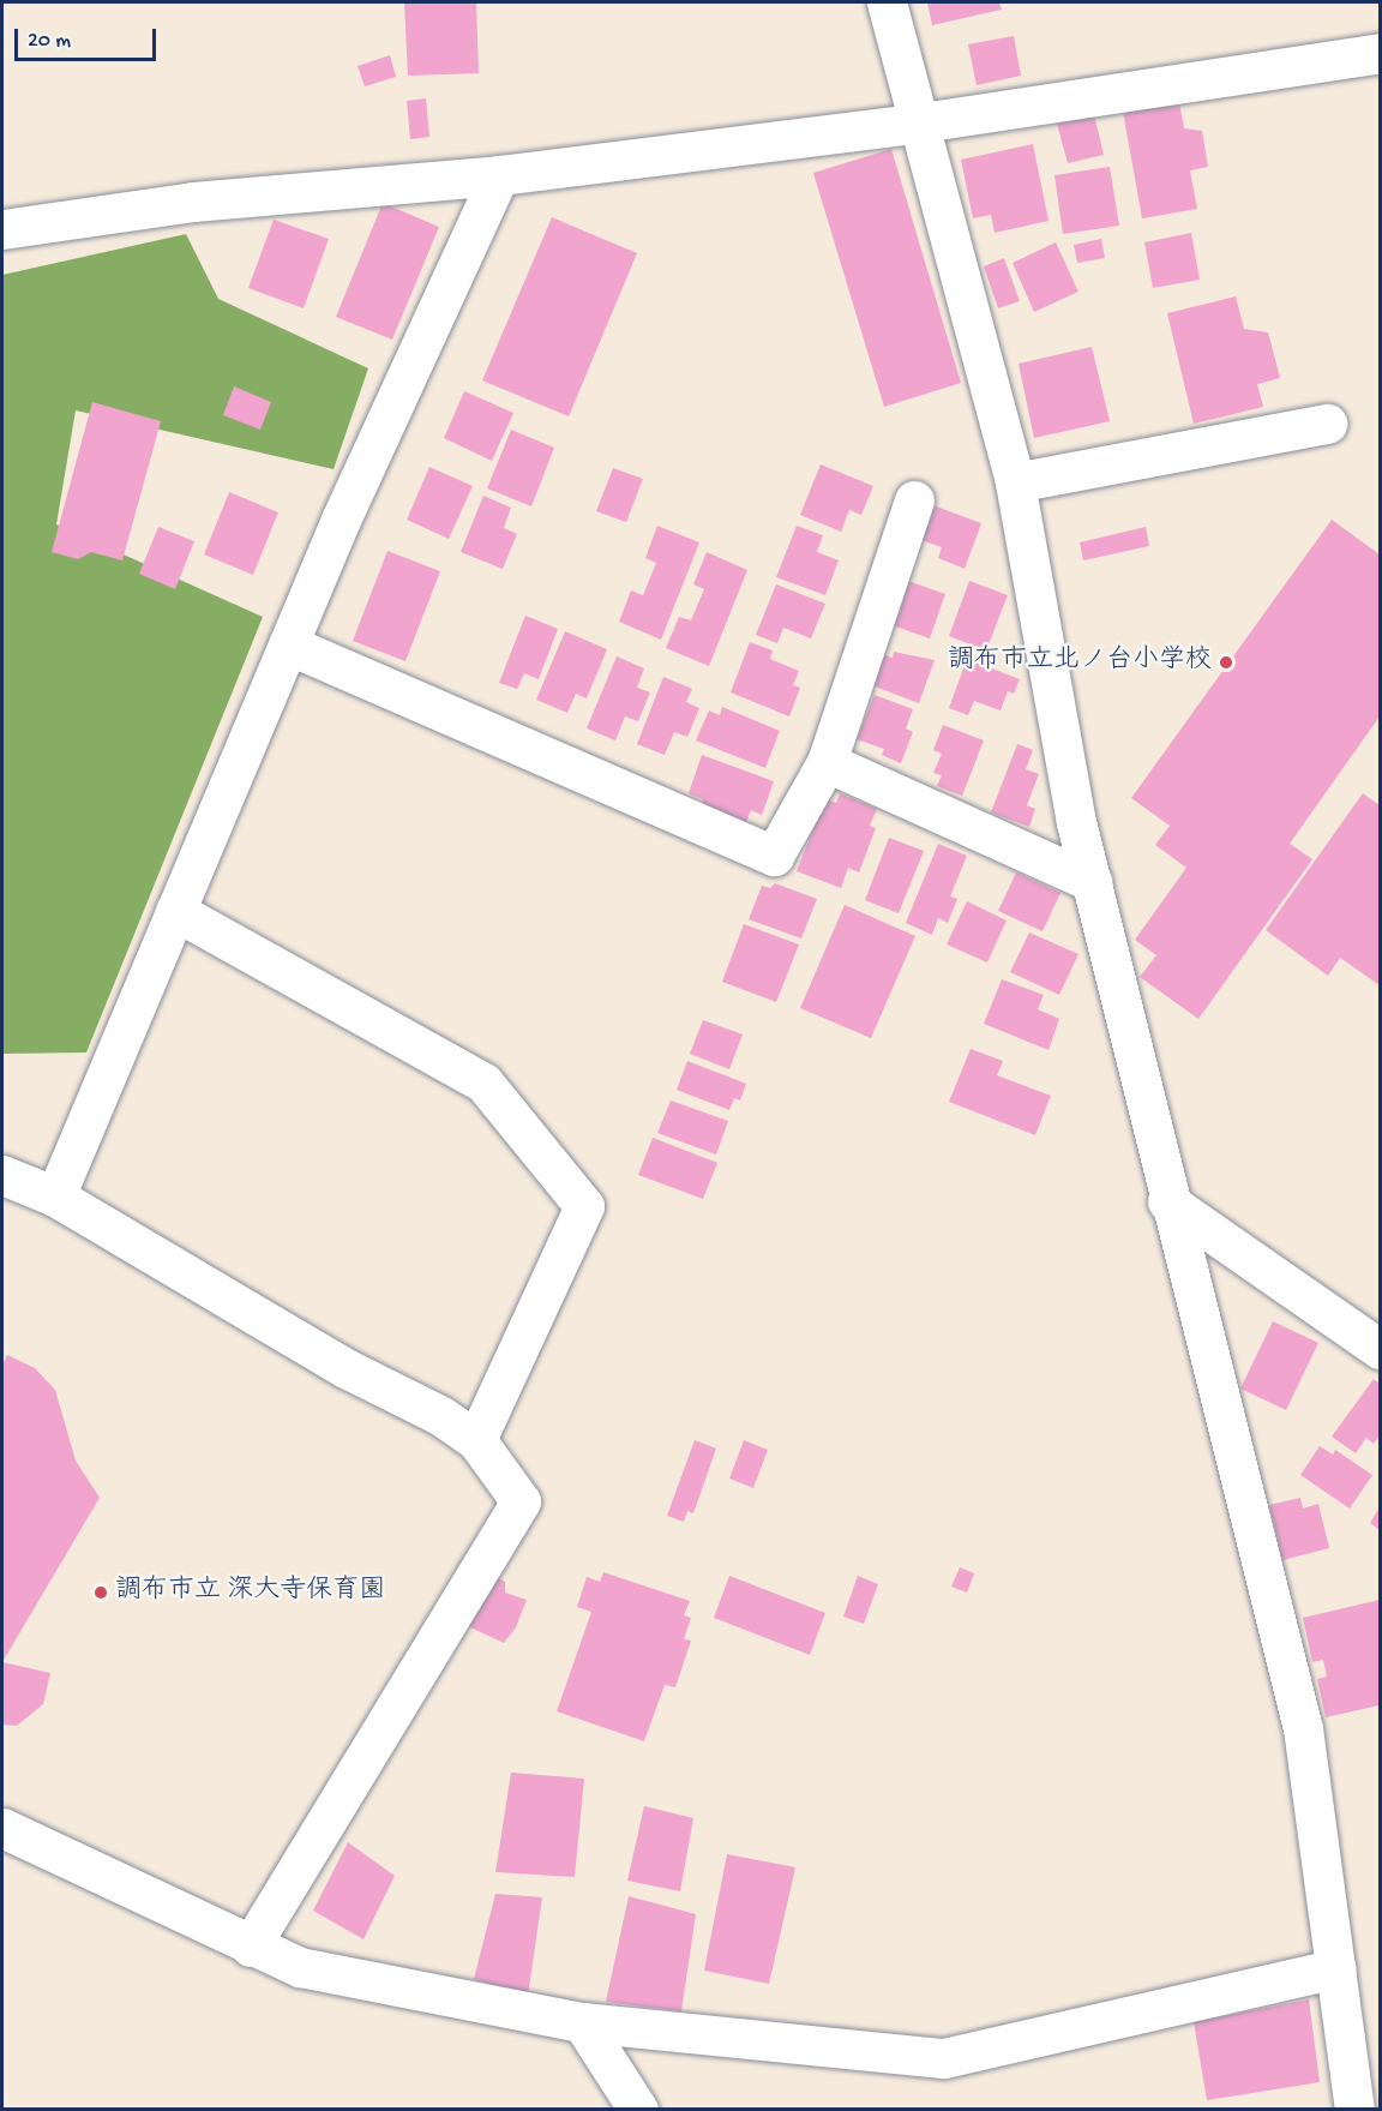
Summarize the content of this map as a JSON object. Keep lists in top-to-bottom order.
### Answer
{
  "places": ["調布市立北ノ台小学校", "調布市立 深大寺保育園"],
  "scale_bar": "20 m"
}
